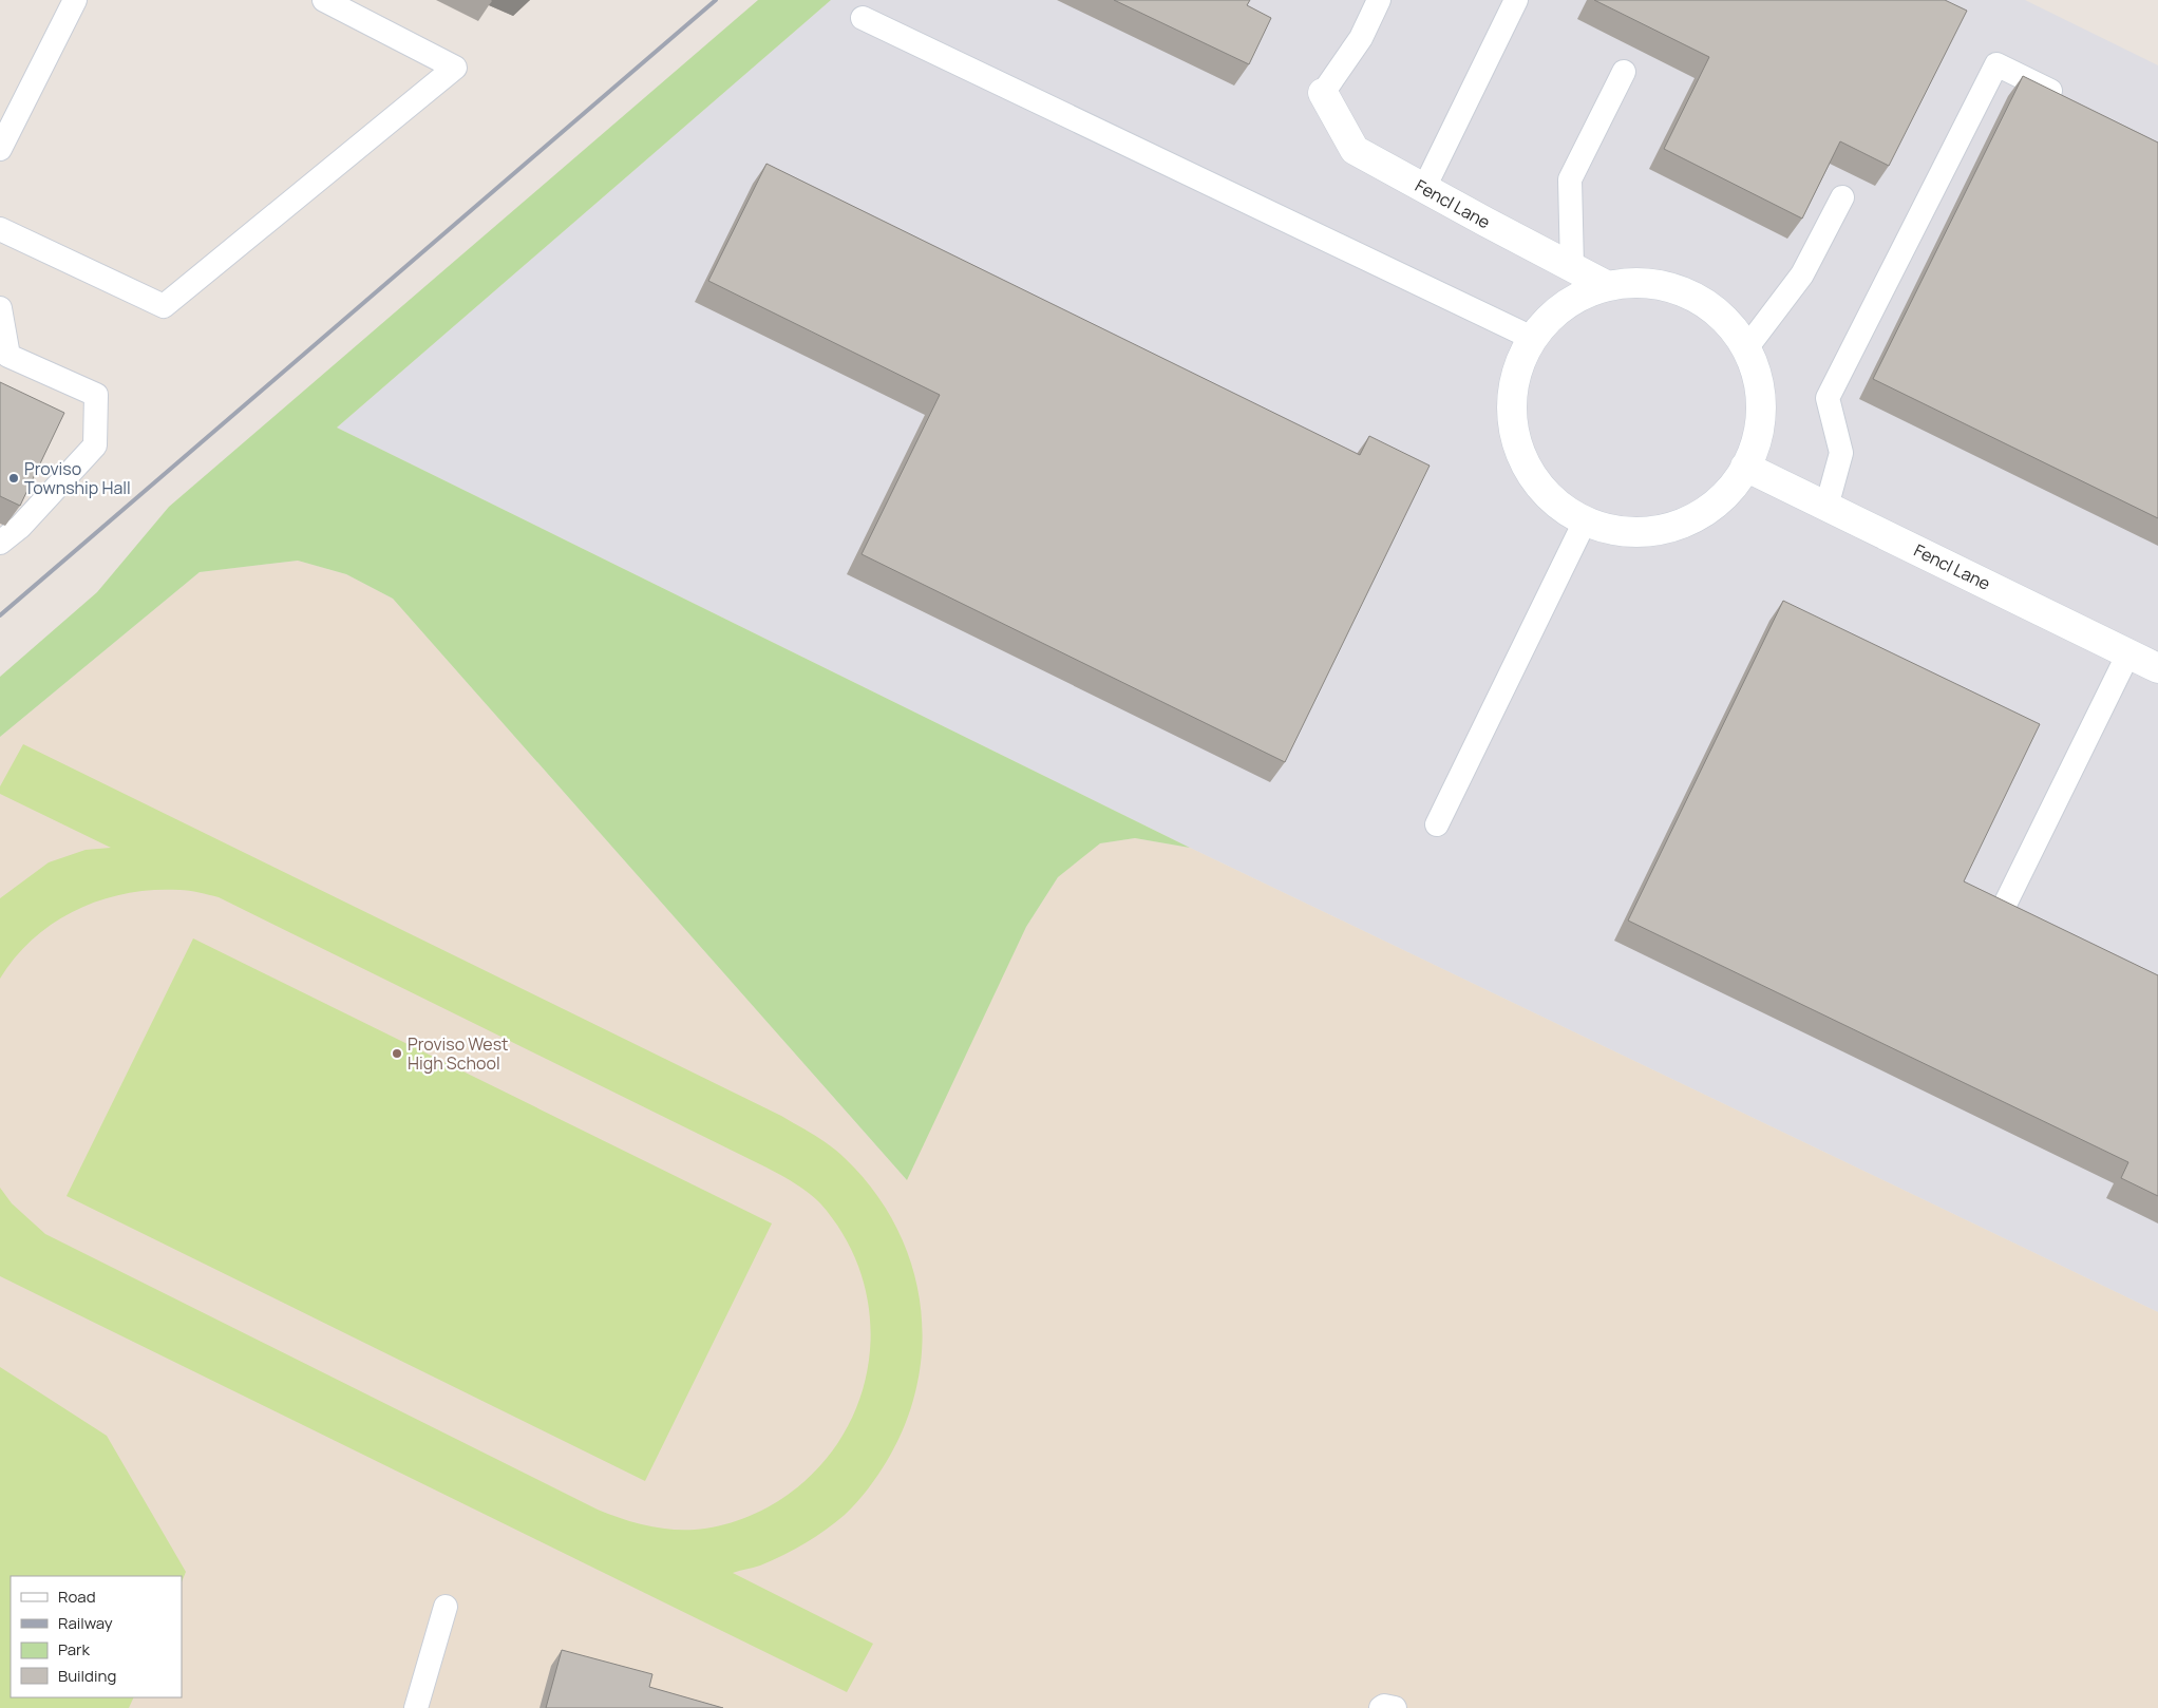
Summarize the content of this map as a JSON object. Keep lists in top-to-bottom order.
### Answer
{
  "streets": {
    "street": ["Fencl Lane"]
  },
  "places": ["Proviso Township Hall", "Proviso West High School"],
  "legend": [
    "Road",
    "Railway",
    "Park",
    "Building"
  ]
}
